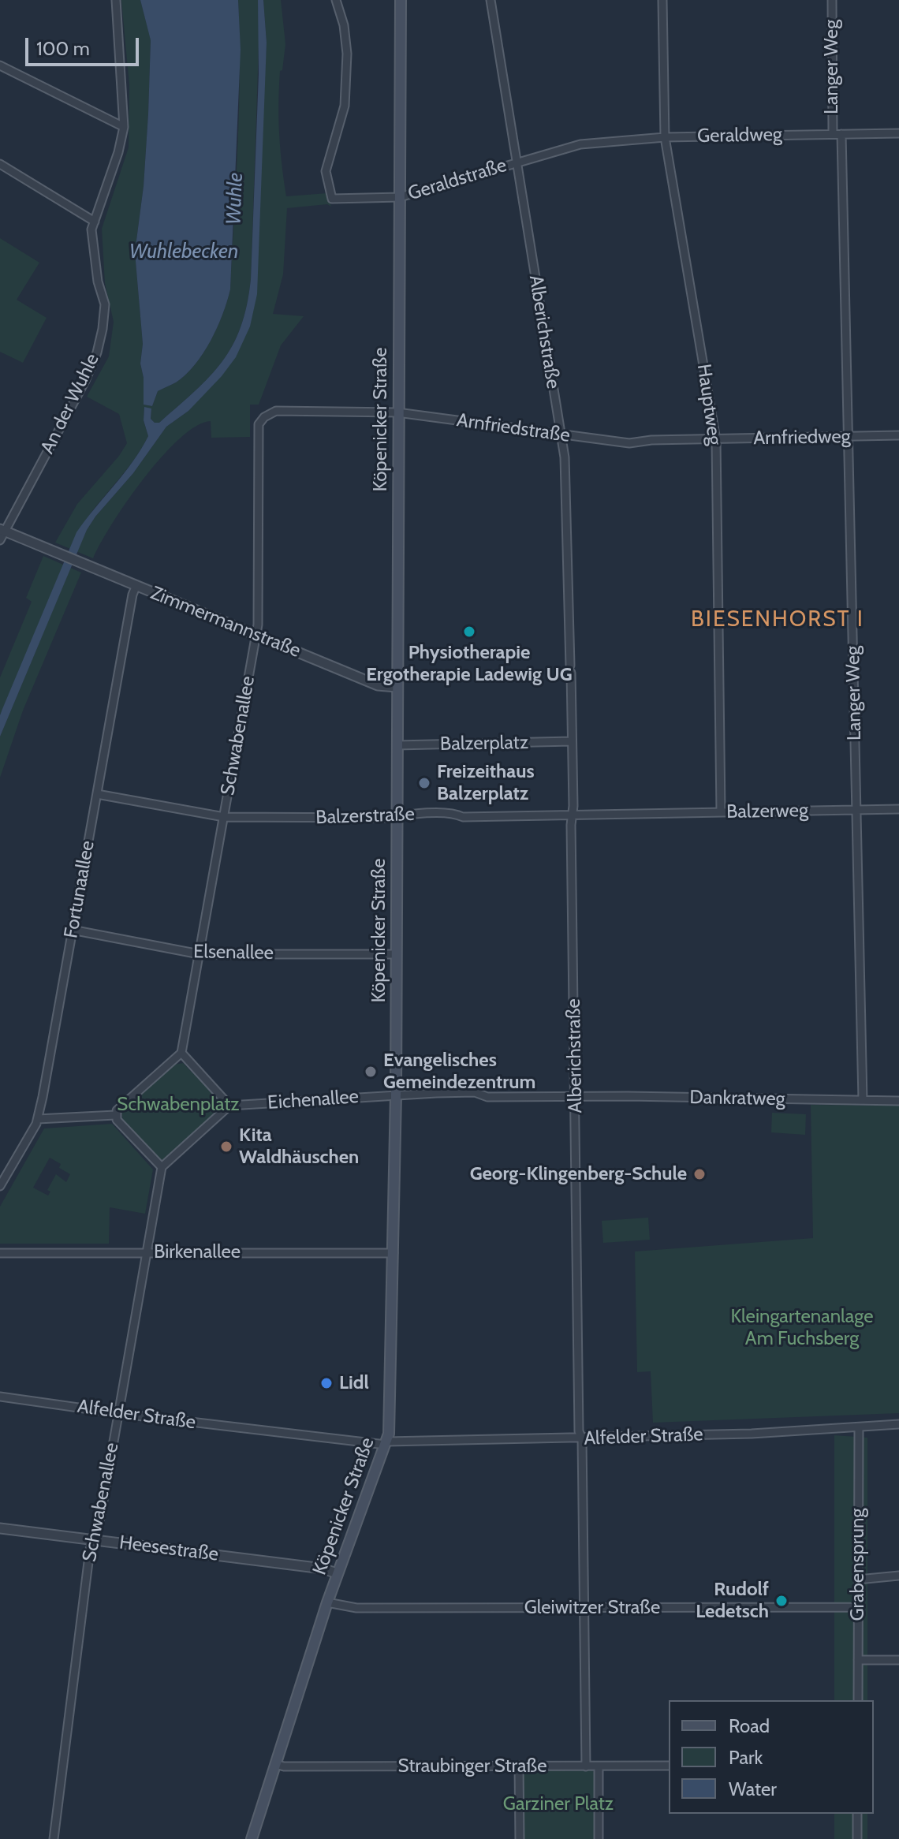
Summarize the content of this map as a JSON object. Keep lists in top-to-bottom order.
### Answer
{
  "streets": {
    "main road": ["Köpenicker Straße"],
    "street": [
      "Langer Weg",
      "Geraldweg",
      "Geraldstraße",
      "Alberichstraße",
      "An der Wuhle",
      "Hauptweg",
      "Arnfriedstraße",
      "Arnfriedweg",
      "Zimmermannstraße",
      "Schwabenallee",
      "Balzerplatz",
      "Balzerweg",
      "Balzerstraße",
      "Fortunaallee",
      "Elsenallee",
      "Dankratweg",
      "Eichenallee",
      "Birkenallee",
      "Alfelder Straße",
      "Heesestraße",
      "Grabensprung",
      "Gleiwitzer Straße",
      "Straubinger Straße"
    ]
  },
  "crossings": [
    ["Langer Weg", "Geraldweg"],
    ["Langer Weg", "Arnfriedweg"],
    ["Langer Weg", "Balzerweg"],
    ["Langer Weg", "Dankratweg"],
    ["Geraldweg", "Geraldstraße"],
    ["Geraldweg", "Hauptweg"],
    ["Geraldstraße", "Alberichstraße"],
    ["Geraldstraße", "Köpenicker Straße"],
    ["Alberichstraße", "Arnfriedstraße"],
    ["Alberichstraße", "Balzerplatz"],
    ["Alberichstraße", "Balzerstraße"],
    ["Alberichstraße", "Dankratweg"],
    ["Alberichstraße", "Eichenallee"],
    ["Alberichstraße", "Alfelder Straße"],
    ["Alberichstraße", "Gleiwitzer Straße"],
    ["Alberichstraße", "Straubinger Straße"],
    ["An der Wuhle", "Zimmermannstraße"],
    ["Hauptweg", "Arnfriedweg"],
    ["Hauptweg", "Balzerweg"],
    ["Köpenicker Straße", "Arnfriedstraße"],
    ["Köpenicker Straße", "Zimmermannstraße"],
    ["Köpenicker Straße", "Balzerplatz"],
    ["Köpenicker Straße", "Balzerstraße"],
    ["Köpenicker Straße", "Elsenallee"],
    ["Köpenicker Straße", "Eichenallee"],
    ["Köpenicker Straße", "Birkenallee"],
    ["Köpenicker Straße", "Alfelder Straße"],
    ["Köpenicker Straße", "Heesestraße"],
    ["Köpenicker Straße", "Gleiwitzer Straße"],
    ["Köpenicker Straße", "Straubinger Straße"],
    ["Arnfriedstraße", "Arnfriedweg"],
    ["Arnfriedstraße", "Schwabenallee"],
    ["Zimmermannstraße", "Schwabenallee"],
    ["Zimmermannstraße", "Fortunaallee"],
    ["Schwabenallee", "Balzerstraße"],
    ["Schwabenallee", "Elsenallee"],
    ["Schwabenallee", "Birkenallee"],
    ["Schwabenallee", "Alfelder Straße"],
    ["Schwabenallee", "Heesestraße"],
    ["Balzerweg", "Balzerstraße"],
    ["Balzerstraße", "Fortunaallee"],
    ["Fortunaallee", "Elsenallee"],
    ["Dankratweg", "Eichenallee"],
    ["Alfelder Straße", "Grabensprung"],
    ["Grabensprung", "Gleiwitzer Straße"]
  ],
  "districts": ["BIESENHORST I"],
  "water": ["Wuhle", "Wuhlebecken"],
  "parks": ["Schwabenplatz", "Kleingartenanlage Am Fuchsberg", "Garziner Platz"],
  "places": [
    "Physiotherapie Ergotherapie Ladewig UG",
    "Freizeithaus Balzerplatz",
    "Evangelisches Gemeindezentrum",
    "Kita Waldhäuschen",
    "Georg-Klingenberg-Schule",
    "Lidl",
    "Rudolf Ledetsch"
  ],
  "legend": ["Road", "Park", "Water"],
  "scale_bar": "100 m"
}
